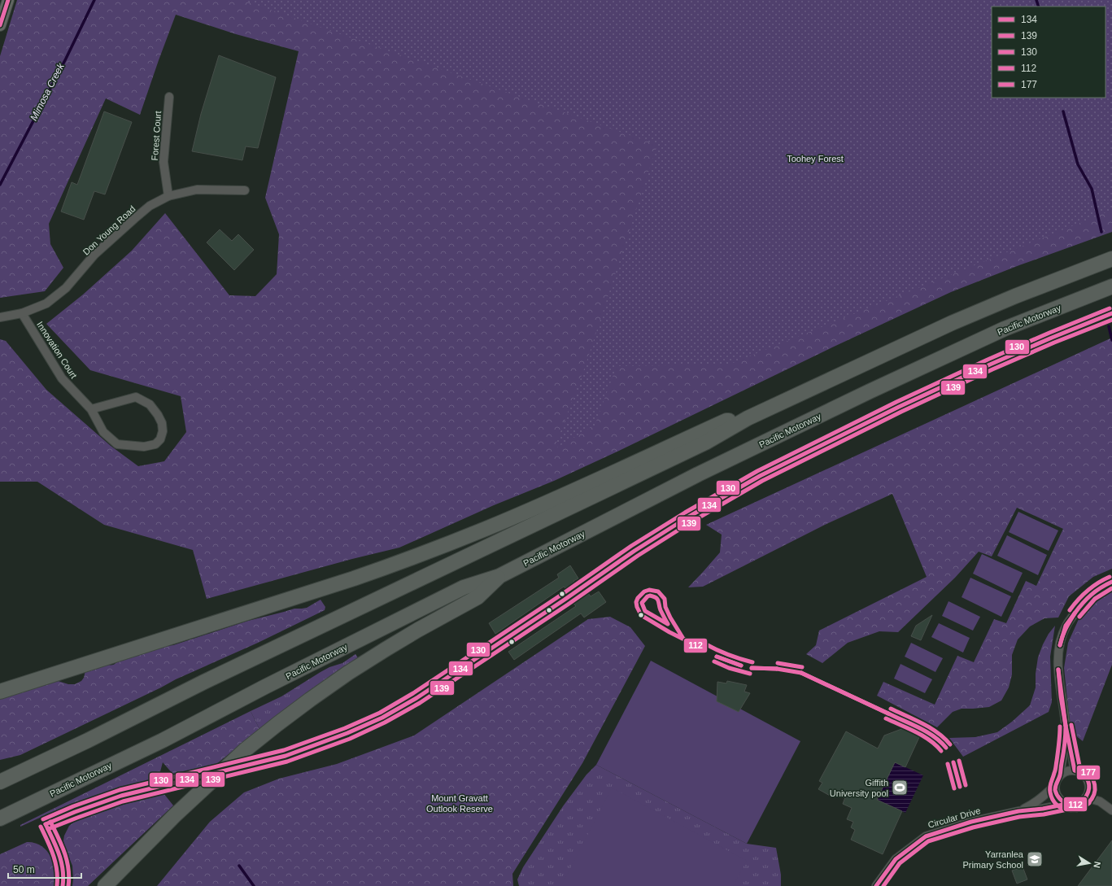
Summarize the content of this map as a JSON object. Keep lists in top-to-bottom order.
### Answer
{
  "streets": {
    "highway": ["Pacific Motorway"],
    "street": [
      "Forest Court",
      "Don Young Road",
      "Innovation Court",
      "Circular Drive"
    ]
  },
  "crossings": [
    ["Forest Court", "Don Young Road"],
    ["Don Young Road", "Innovation Court"]
  ],
  "water": ["Mimosa Creek"],
  "parks": ["Toohey Forest", "Mount Gravatt Outlook Reserve"],
  "places": {
    "sports": ["Giffith University pool"],
    "school or university": ["Yarranlea Primary School"]
  },
  "lines": [
    "transit line 134",
    "transit line 130",
    "transit line 139",
    "transit line 177",
    "transit line 112"
  ],
  "legend": [
    "134",
    "139",
    "130",
    "112",
    "177"
  ],
  "scale_bar": "50 m",
  "north": "right"
}
